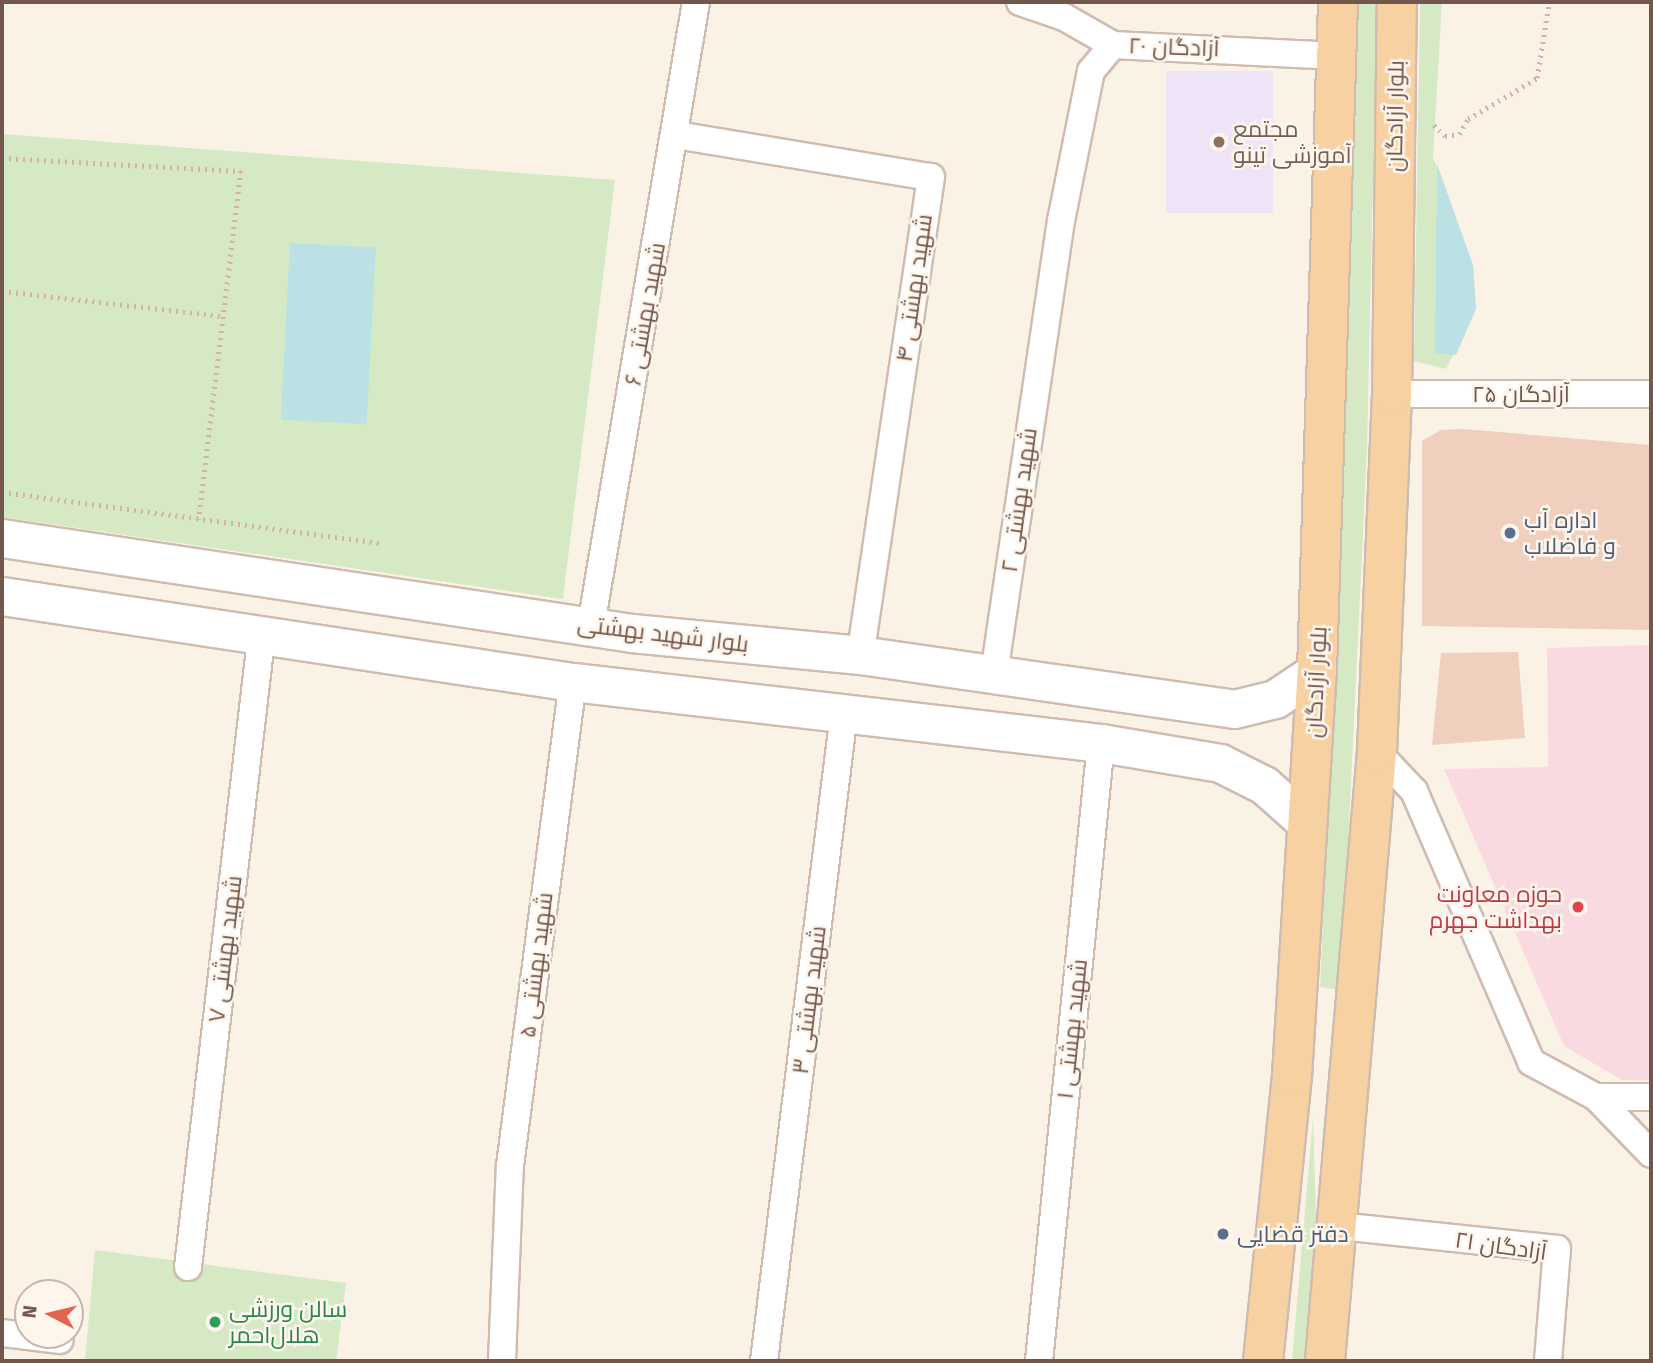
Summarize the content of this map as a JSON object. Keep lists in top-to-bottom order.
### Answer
{
  "streets": {
    "main road": ["بلوار آزادگان", "بلوار شهید بهشتی"],
    "street": [
      "آزادگان ۲۰",
      "شهید بهشتی ۴",
      "شهید بهشتی ۶",
      "آزادگان ۲۵",
      "شهید بهشتی ۲",
      "شهید بهشتی ۷",
      "شهید بهشتی ۵",
      "شهید بهشتی ۳",
      "شهید بهشتی ۱",
      "آزادگان ۲۱"
    ]
  },
  "crossings": [
    ["آزادگان ۲۰", "بلوار آزادگان"],
    ["آزادگان ۲۰", "شهید بهشتی ۲"],
    ["بلوار آزادگان", "آزادگان ۲۵"],
    ["بلوار آزادگان", "بلوار شهید بهشتی"],
    ["بلوار آزادگان", "آزادگان ۲۱"],
    ["شهید بهشتی ۴", "شهید بهشتی ۶"],
    ["شهید بهشتی ۴", "بلوار شهید بهشتی"],
    ["شهید بهشتی ۶", "بلوار شهید بهشتی"],
    ["شهید بهشتی ۲", "بلوار شهید بهشتی"]
  ],
  "places": [
    "مجتمع آموزشی تینو",
    "اداره آب و فاضلاب",
    "حوزه معاونت بهداشت جهرم",
    "دفتر قضایی",
    "سالن ورزشی هلال‌احمر"
  ],
  "north": "left"
}
